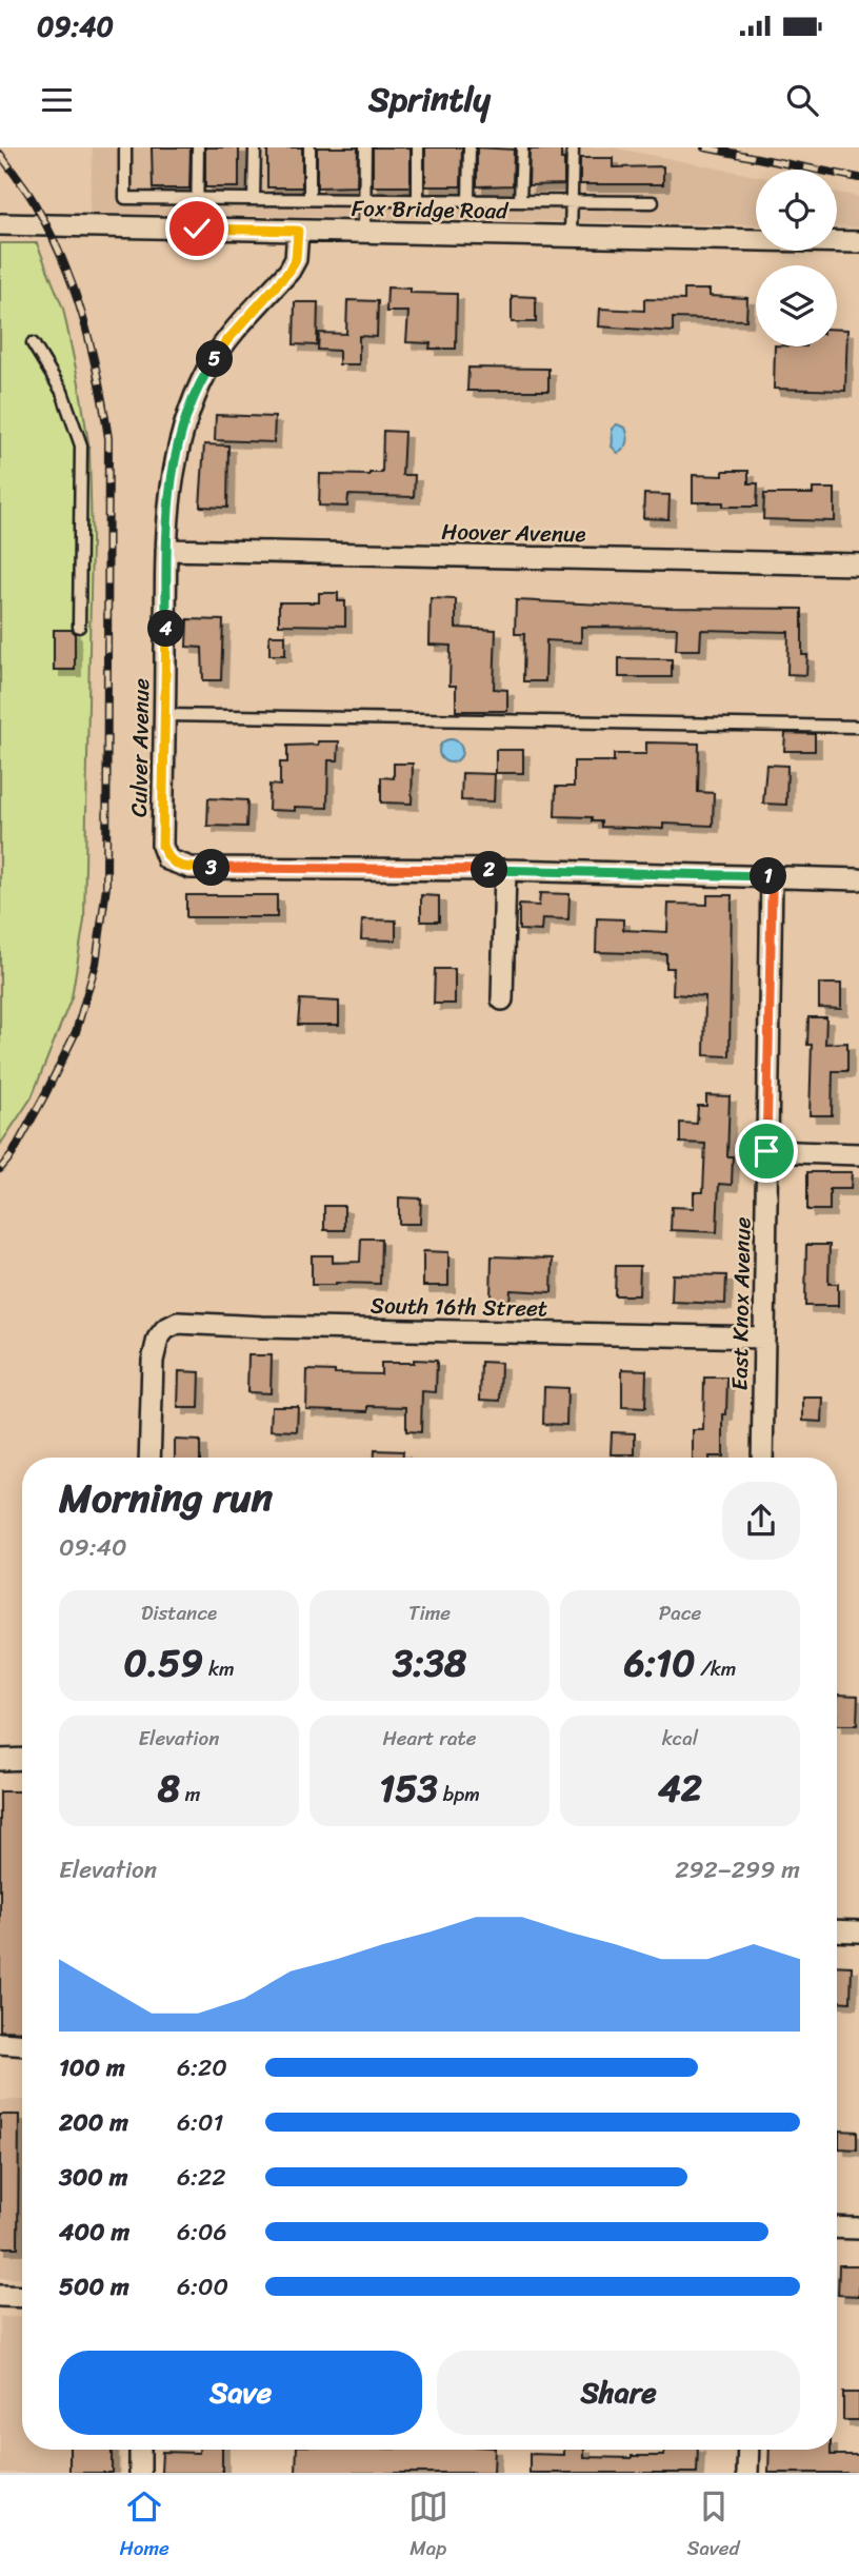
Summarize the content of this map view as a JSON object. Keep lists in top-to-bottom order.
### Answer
{
  "streets": {
    "street": [
      "Fox Bridge Road",
      "Hoover Avenue",
      "Culver Avenue",
      "East Knox Avenue",
      "South 16th Street"
    ]
  },
  "crossings": [
    ["Fox Bridge Road", "Culver Avenue"],
    ["Hoover Avenue", "Culver Avenue"],
    ["East Knox Avenue", "South 16th Street"]
  ],
  "page": {
    "status": "09:40",
    "header": "Sprintly",
    "pins": [
      "5",
      "4",
      "3",
      "2",
      "1"
    ],
    "heading": ["Morning run", "09:40"],
    "stats": [
      ["Distance", "0.59 km"],
      ["Time", "3:38"],
      ["Pace", "6:10 /km"],
      ["Elevation", "8 m"],
      ["Heart rate", "153 bpm"],
      ["kcal", "42"]
    ],
    "chart": ["Elevation", "292–299 m"],
    "list": [
      {
        "name": "100 m",
        "note": "6:20"
      },
      {
        "name": "200 m",
        "note": "6:01"
      },
      {
        "name": "300 m",
        "note": "6:22"
      },
      {
        "name": "400 m",
        "note": "6:06"
      },
      {
        "name": "500 m",
        "note": "6:00"
      }
    ],
    "buttons": ["Save", "Share"],
    "tabs": ["Home", "Map", "Saved"]
  }
}
